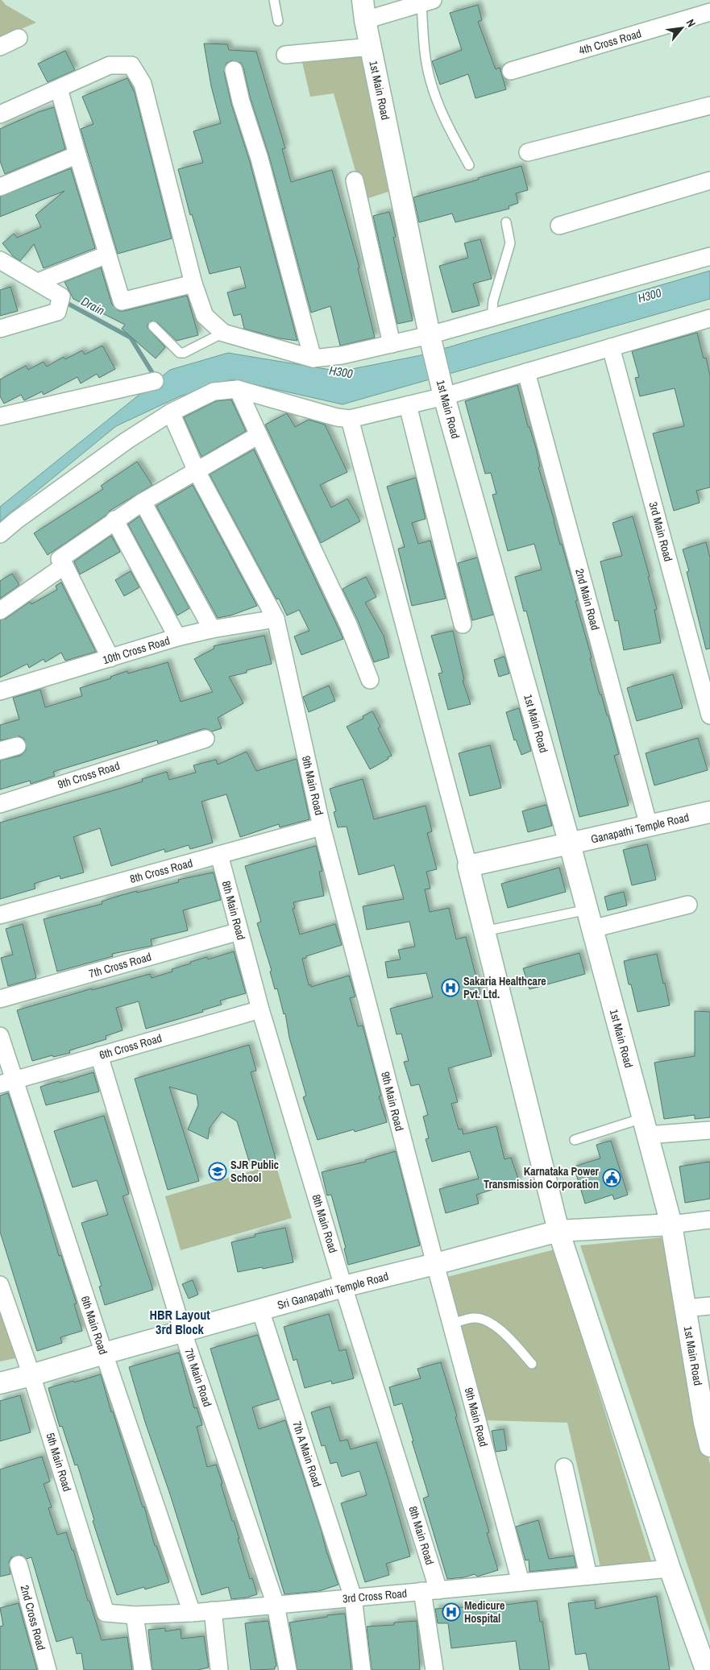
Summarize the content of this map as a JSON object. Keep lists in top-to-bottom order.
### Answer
{
  "streets": {
    "street": [
      "4th Cross Road",
      "1st Main Road",
      "3rd Main Road",
      "2nd Main Road",
      "10th Cross Road",
      "9th Cross Road",
      "9th Main Road",
      "Ganapathi Temple Road",
      "8th Cross Road",
      "8th Main Road",
      "7th Cross Road",
      "6th Cross Road",
      "Sri Ganapathi Temple Road",
      "6th Main Road",
      "7th Main Road",
      "7th A Main Road",
      "5th Main Road",
      "3rd Cross Road",
      "2nd Cross Road"
    ]
  },
  "crossings": [
    ["1st Main Road", "Ganapathi Temple Road"],
    ["1st Main Road", "Sri Ganapathi Temple Road"],
    ["2nd Main Road", "Ganapathi Temple Road"],
    ["10th Cross Road", "9th Main Road"],
    ["9th Main Road", "8th Cross Road"],
    ["9th Main Road", "Sri Ganapathi Temple Road"],
    ["9th Main Road", "3rd Cross Road"],
    ["8th Cross Road", "8th Main Road"],
    ["8th Main Road", "7th Cross Road"],
    ["8th Main Road", "6th Cross Road"],
    ["8th Main Road", "Sri Ganapathi Temple Road"],
    ["8th Main Road", "3rd Cross Road"],
    ["6th Cross Road", "6th Main Road"],
    ["6th Cross Road", "7th Main Road"],
    ["Sri Ganapathi Temple Road", "6th Main Road"],
    ["Sri Ganapathi Temple Road", "7th Main Road"],
    ["Sri Ganapathi Temple Road", "7th A Main Road"],
    ["Sri Ganapathi Temple Road", "5th Main Road"],
    ["6th Main Road", "3rd Cross Road"],
    ["7th Main Road", "3rd Cross Road"],
    ["7th A Main Road", "3rd Cross Road"],
    ["5th Main Road", "3rd Cross Road"]
  ],
  "districts": ["HBR Layout 3rd Block"],
  "water": ["H300", "Drain"],
  "places": {
    "hospital": ["Sakaria Healthcare Pvt. Ltd.", "Medicure Hospital"],
    "school or university": ["SJR Public School"],
    "public building": ["Karnataka Power Transmission Corporation"]
  },
  "north": "top right"
}
